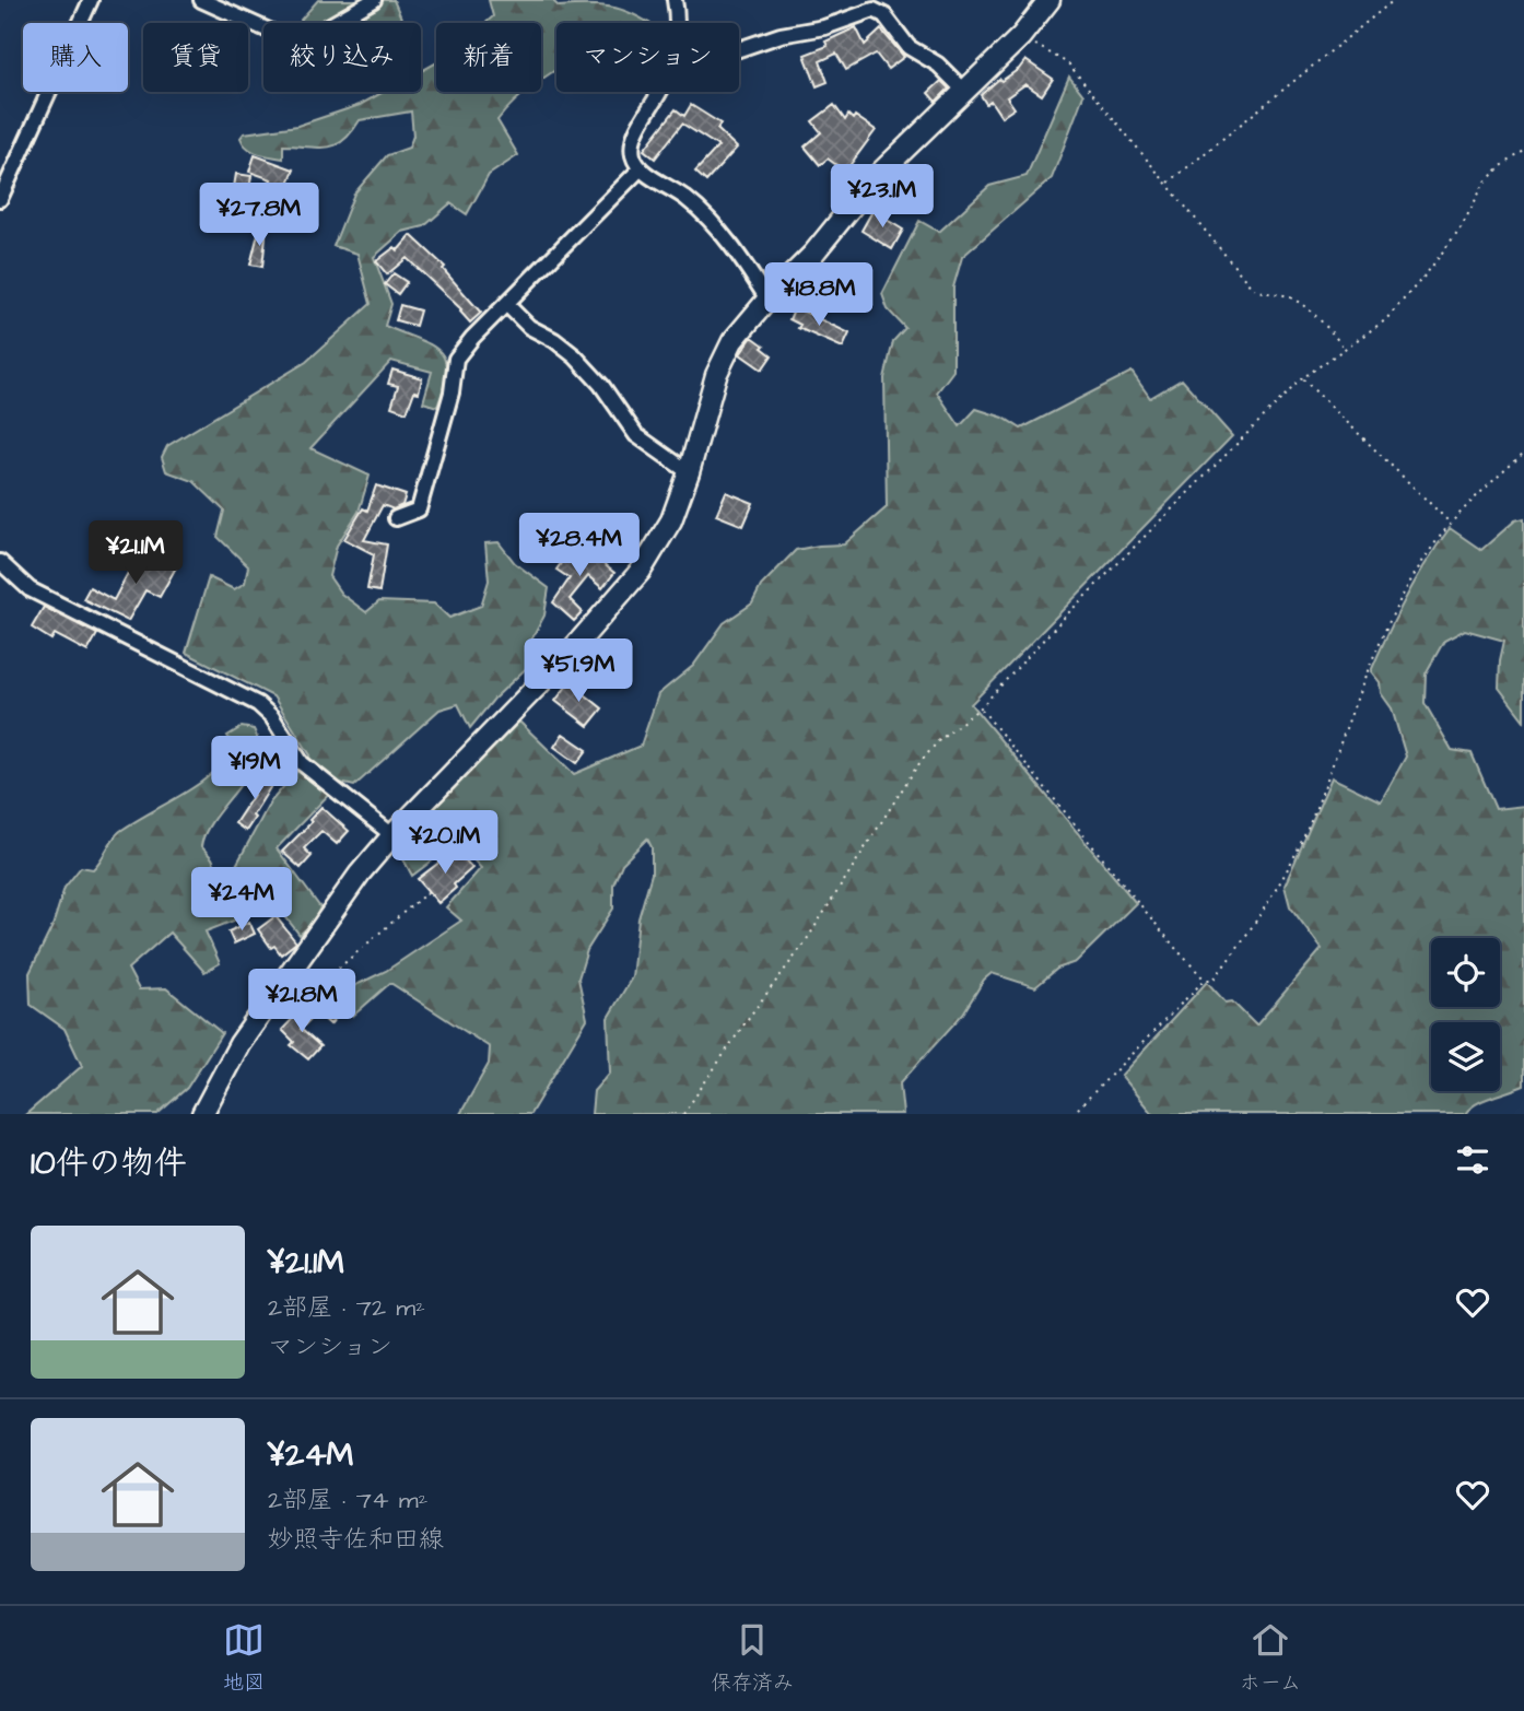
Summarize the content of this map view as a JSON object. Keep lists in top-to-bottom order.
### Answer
{
  "page": {
    "chip": [
      "購入",
      "賃貸",
      "絞り込み",
      "新着",
      "マンション"
    ],
    "price": [
      "¥23.1M",
      "¥27.8M",
      "¥18.8M",
      "¥28.4M",
      "¥21.1M",
      "¥51.9M",
      "¥19M",
      "¥20.1M",
      "¥24M",
      "¥21.8M"
    ],
    "heading": "10件の物件",
    "list": [
      {
        "name": "¥21.1M",
        "note": "2部屋 · 72 m² · マンション"
      },
      {
        "name": "¥24M",
        "note": "2部屋 · 74 m² · 妙照寺佐和田線"
      }
    ],
    "tabs": ["地図", "保存済み", "ホーム"]
  }
}
